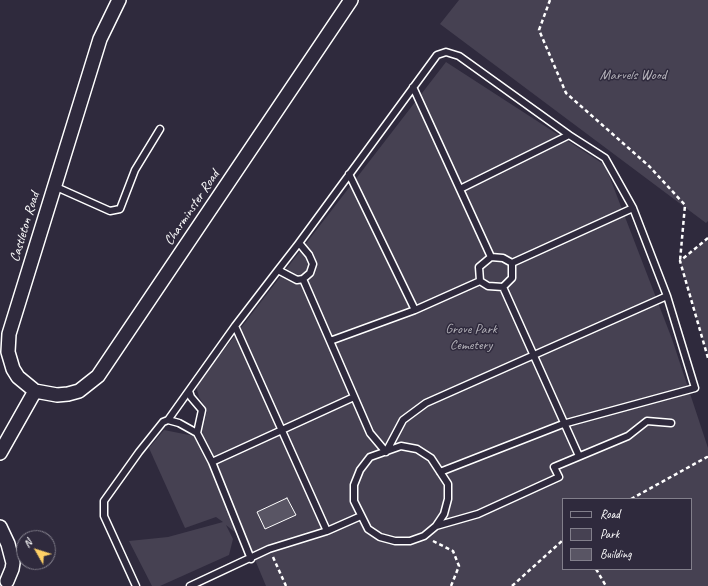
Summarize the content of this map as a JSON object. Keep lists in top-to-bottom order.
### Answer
{
  "streets": {
    "street": ["Charminster Road", "Castleton Road"]
  },
  "crossings": [
    ["Charminster Road", "Castleton Road"]
  ],
  "parks": ["Marvels Wood", "Grove Park Cemetery"],
  "legend": ["Road", "Park", "Building"],
  "north": "top left"
}
